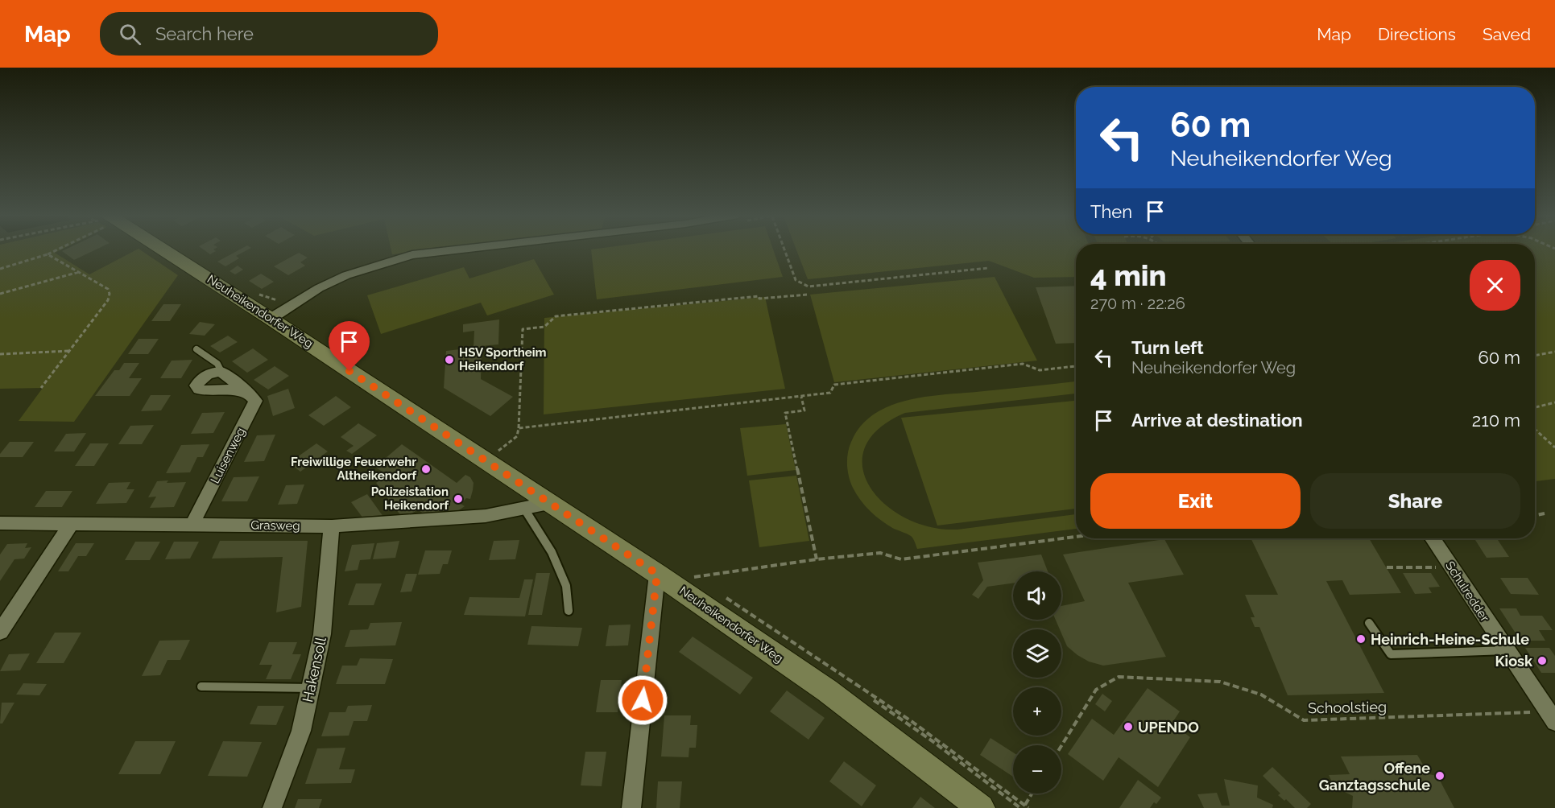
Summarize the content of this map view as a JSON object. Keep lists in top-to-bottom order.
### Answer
{
  "streets": {
    "street": [
      "Neuheikendorfer Weg",
      "Luisenweg",
      "Grasweg",
      "Schulredder",
      "Hakensoll"
    ],
    "path": ["Schoolstieg"]
  },
  "crossings": [
    ["Neuheikendorfer Weg", "Grasweg"],
    ["Luisenweg", "Grasweg"],
    ["Grasweg", "Hakensoll"],
    ["Schulredder", "Schoolstieg"]
  ],
  "places": [
    "HSV Sportheim Heikendorf",
    "Freiwillige Feuerwehr Altheikendorf",
    "Polizeistation Heikendorf",
    "Heinrich-Heine-Schule",
    "Kiosk",
    "UPENDO",
    "Offene Ganztagsschule"
  ],
  "page": {
    "header": "Map",
    "search": "Search here",
    "nav": ["Map", "Directions", "Saved"],
    "turn": ["60 m", "Neuheikendorfer Weg"],
    "then": "Then",
    "heading": ["4 min", "270 m · 22:26"],
    "list": [
      {
        "name": "Turn left",
        "note": "Neuheikendorfer Weg",
        "value": "60 m"
      },
      {
        "name": "Arrive at destination",
        "value": "210 m"
      }
    ],
    "buttons": ["Exit", "Share"],
    "map_buttons": ["+", "−"]
  }
}
